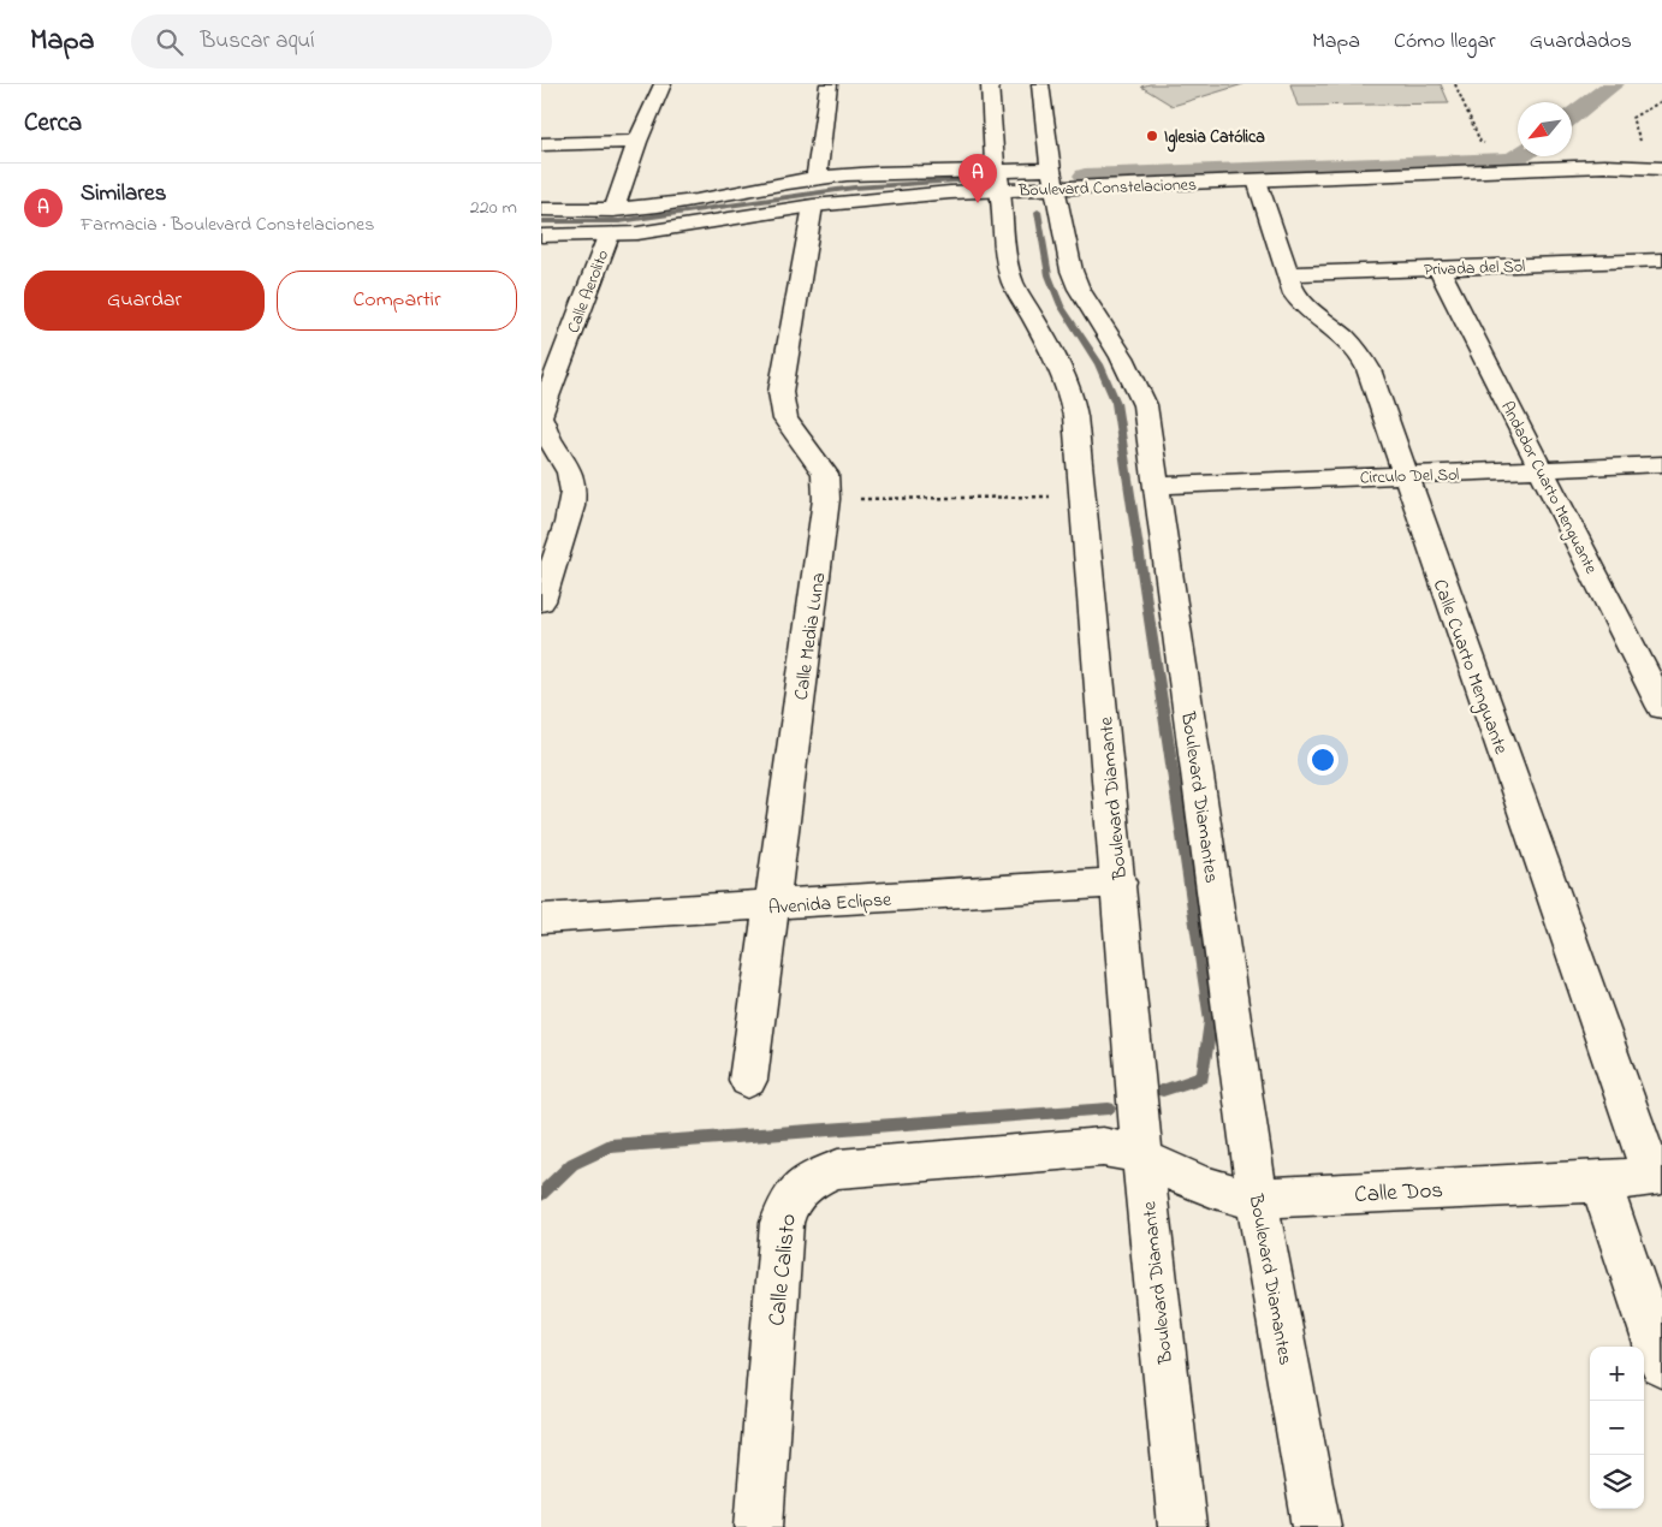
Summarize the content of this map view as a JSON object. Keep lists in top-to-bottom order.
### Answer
{
  "streets": {
    "street": [
      "Boulevard Constelaciones",
      "Privada del Sol",
      "Calle Aerolito",
      "Circulo Del Sol",
      "Andador Cuarto Menguante",
      "Calle Media Luna",
      "Calle Cuarto Menguante",
      "Boulevard Diamantes",
      "Boulevard Diamante",
      "Avenida Eclipse",
      "Calle Dos",
      "Calle Calisto"
    ]
  },
  "crossings": [
    ["Boulevard Constelaciones", "Calle Aerolito"],
    ["Boulevard Constelaciones", "Calle Media Luna"],
    ["Boulevard Constelaciones", "Calle Cuarto Menguante"],
    ["Boulevard Constelaciones", "Boulevard Diamantes"],
    ["Boulevard Constelaciones", "Boulevard Diamante"],
    ["Privada del Sol", "Andador Cuarto Menguante"],
    ["Privada del Sol", "Calle Cuarto Menguante"],
    ["Circulo Del Sol", "Andador Cuarto Menguante"],
    ["Circulo Del Sol", "Calle Cuarto Menguante"],
    ["Circulo Del Sol", "Boulevard Diamantes"],
    ["Calle Media Luna", "Avenida Eclipse"],
    ["Calle Cuarto Menguante", "Calle Dos"],
    ["Boulevard Diamantes", "Calle Dos"],
    ["Boulevard Diamante", "Avenida Eclipse"],
    ["Boulevard Diamante", "Calle Dos"],
    ["Boulevard Diamante", "Calle Calisto"],
    ["Calle Dos", "Calle Calisto"]
  ],
  "places": ["Iglesia Católica"],
  "north": "bottom left",
  "page": {
    "header": "Mapa",
    "search": "Buscar aquí",
    "nav": ["Mapa", "Cómo llegar", "Guardados"],
    "heading": "Cerca",
    "pins": "A",
    "list": [
      {
        "mark": "A",
        "name": "Similares",
        "note": "Farmacia · Boulevard Constelaciones",
        "value": "220 m"
      }
    ],
    "buttons": ["Guardar", "Compartir"],
    "map_buttons": ["+", "−"]
  }
}
